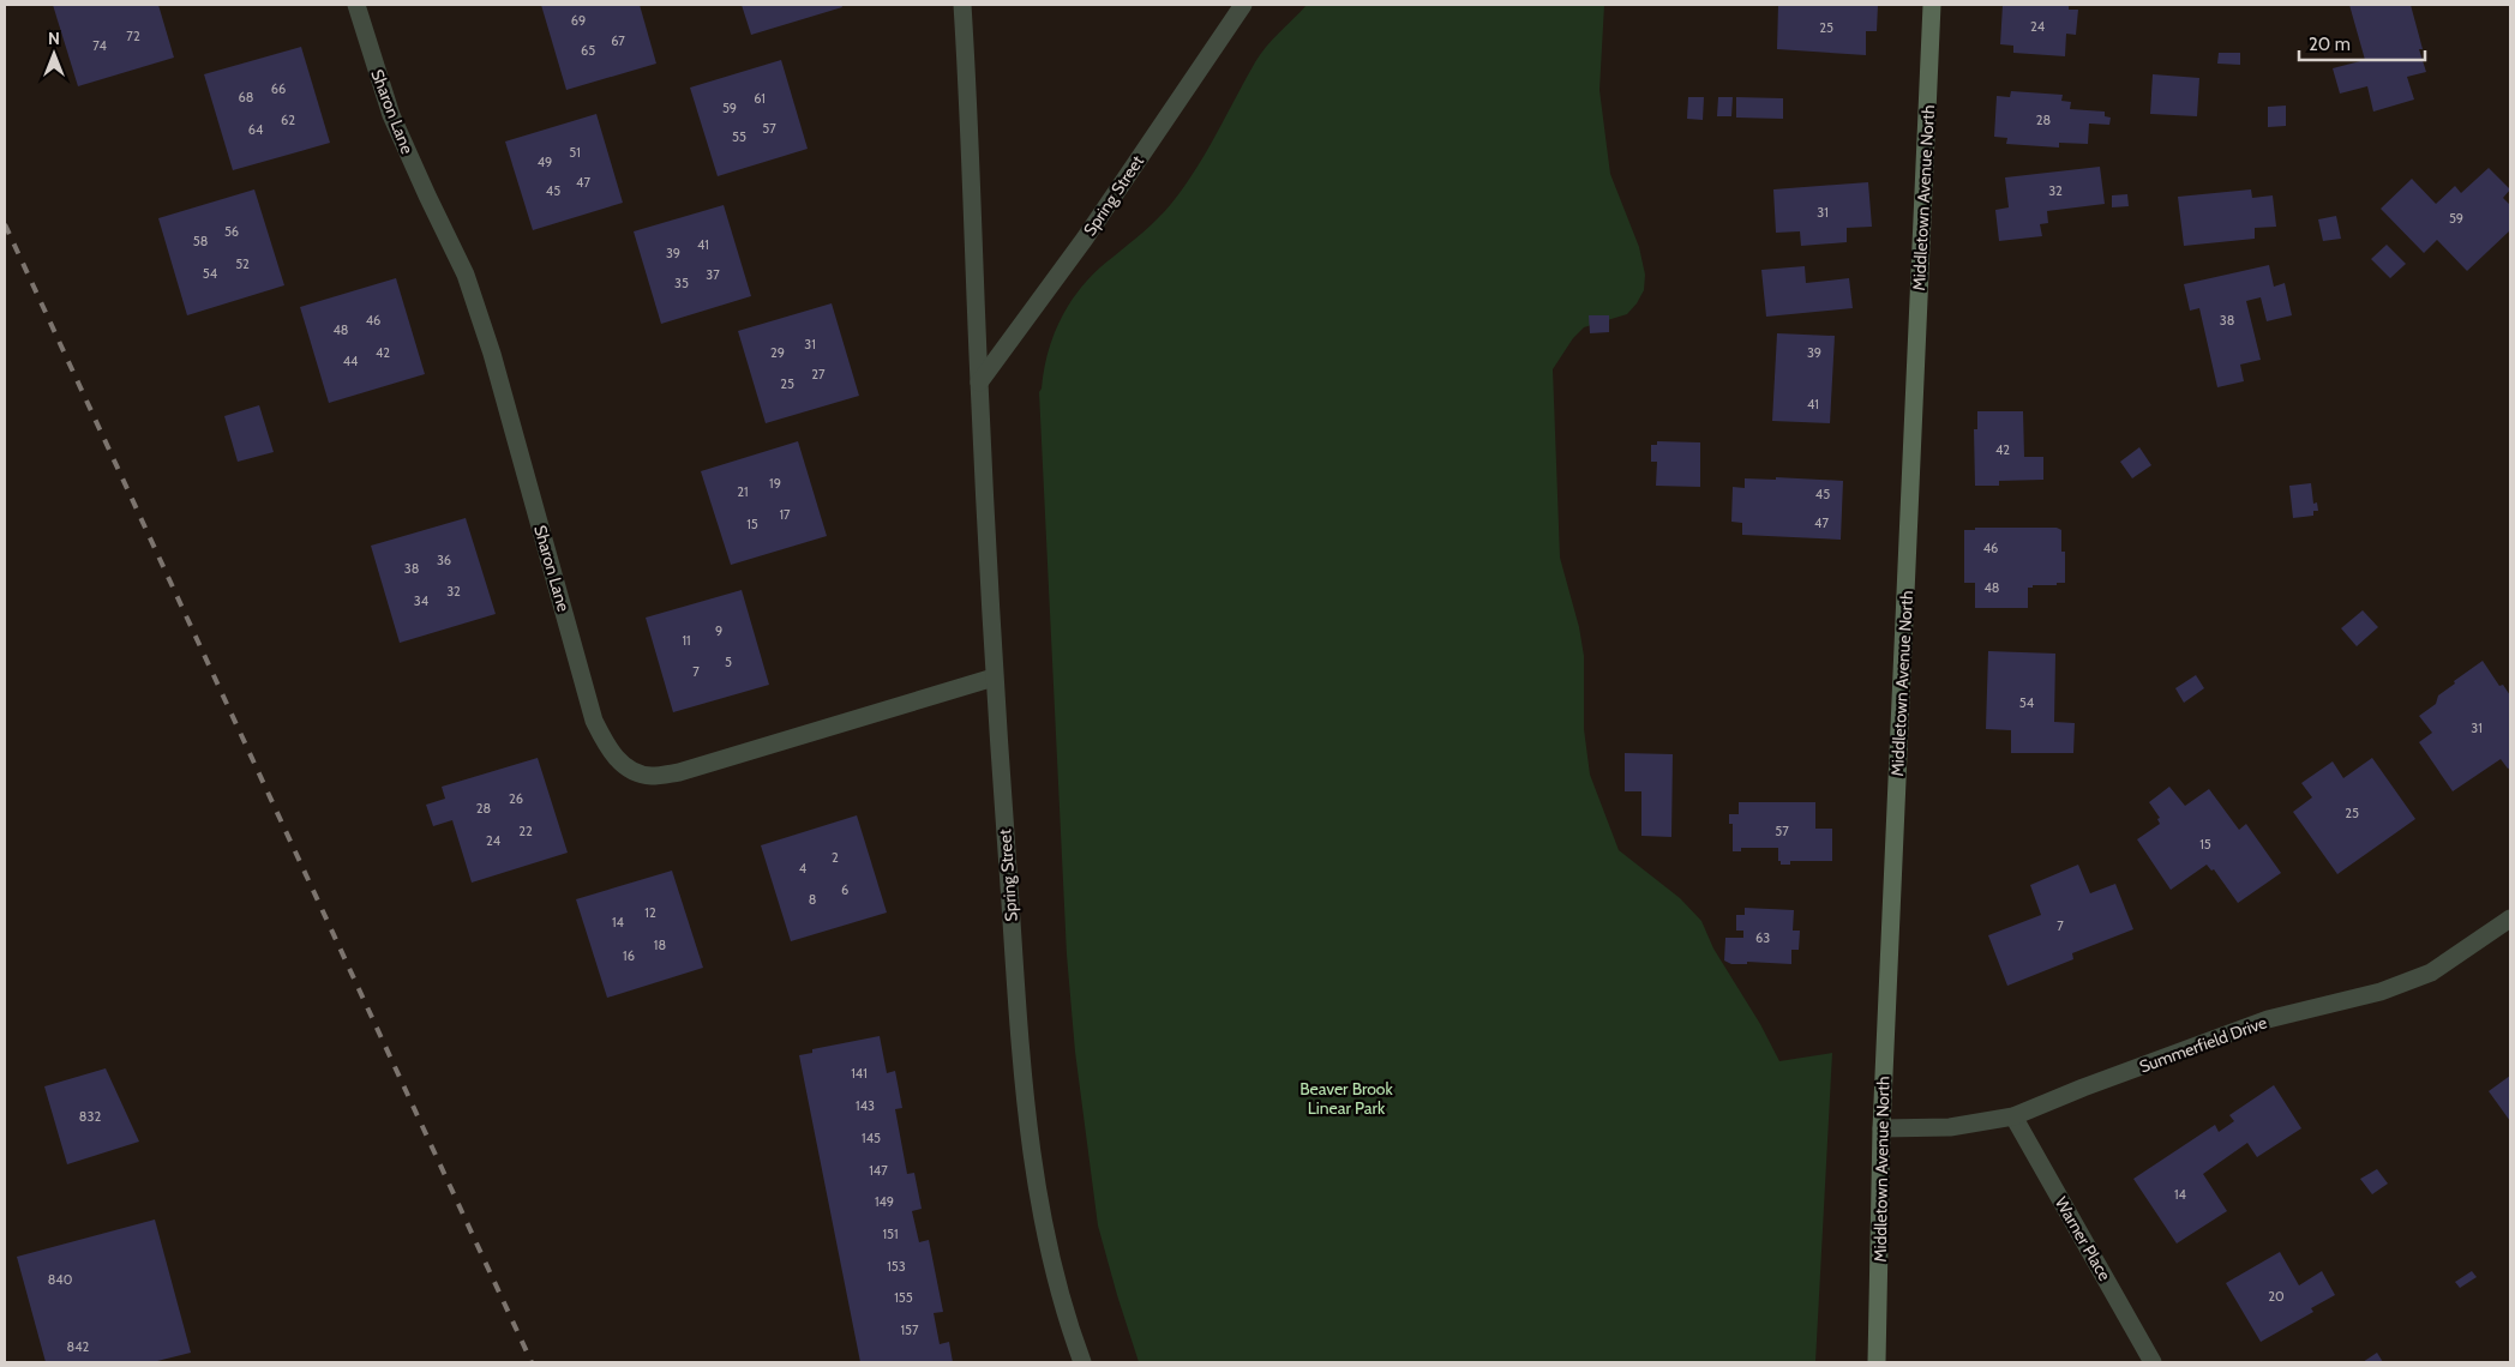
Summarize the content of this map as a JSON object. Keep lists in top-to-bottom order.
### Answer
{
  "streets": {
    "street": [
      "Sharon Lane",
      "Spring Street",
      "Middletown Avenue North",
      "Summerfield Drive",
      "Warner Place"
    ]
  },
  "crossings": [
    ["Sharon Lane", "Spring Street"],
    ["Middletown Avenue North", "Summerfield Drive"],
    ["Summerfield Drive", "Warner Place"]
  ],
  "parks": ["Beaver Brook Linear Park"],
  "house_numbers": [
    "69",
    "24",
    "25",
    "72",
    "67",
    "74",
    "65",
    "66",
    "68",
    "61",
    "59",
    "62",
    "28",
    "57",
    "64",
    "55",
    "51",
    "49",
    "47",
    "45",
    "32",
    "31",
    "59",
    "56",
    "58",
    "41",
    "39",
    "52",
    "54",
    "37",
    "35",
    "46",
    "38",
    "48",
    "31",
    "42",
    "29",
    "39",
    "44",
    "27",
    "25",
    "41",
    "42",
    "19",
    "21",
    "45",
    "17",
    "47",
    "15",
    "46",
    "36",
    "38",
    "48",
    "32",
    "34",
    "9",
    "11",
    "5",
    "7",
    "54",
    "31",
    "26",
    "28",
    "25",
    "22",
    "57",
    "24",
    "15",
    "2",
    "4",
    "6",
    "8",
    "12",
    "14",
    "7",
    "63",
    "18",
    "16",
    "141",
    "143",
    "832",
    "145",
    "147",
    "14",
    "149",
    "151",
    "153",
    "840",
    "20",
    "155",
    "157",
    "842"
  ],
  "scale_bar": "20 m",
  "north": "top"
}
